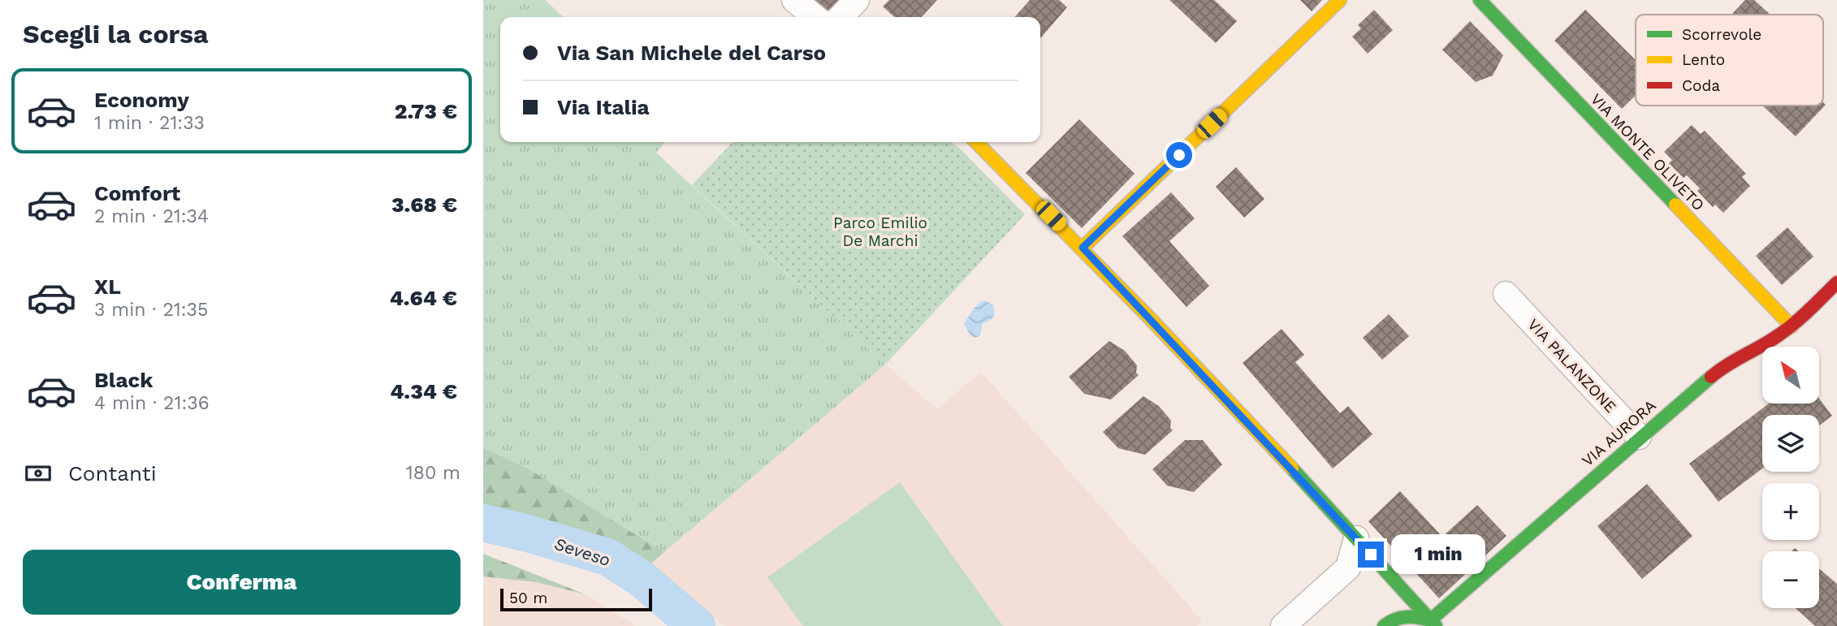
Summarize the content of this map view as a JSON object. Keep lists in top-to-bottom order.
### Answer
{
  "streets": {
    "street": ["VIA MONTE OLIVETO", "VIA PALANZONE", "VIA AURORA"]
  },
  "crossings": [
    ["VIA MONTE OLIVETO", "VIA AURORA"],
    ["VIA PALANZONE", "VIA AURORA"]
  ],
  "water": ["Seveso"],
  "parks": ["Parco Emilio De Marchi"],
  "legend": ["Scorrevole", "Lento", "Coda"],
  "scale_bar": "50 m",
  "north": "top left",
  "page": {
    "heading": "Scegli la corsa",
    "banner": ["Via San Michele del Carso", "Via Italia"],
    "list": [
      {
        "name": "Economy",
        "note": "1 min · 21:33",
        "value": "2.73 €"
      },
      {
        "name": "Comfort",
        "note": "2 min · 21:34",
        "value": "3.68 €"
      },
      {
        "name": "XL",
        "note": "3 min · 21:35",
        "value": "4.64 €"
      },
      {
        "name": "Black",
        "note": "4 min · 21:36",
        "value": "4.34 €"
      }
    ],
    "map_buttons": ["+", "−"],
    "pay": ["Contanti", "180 m"],
    "bubble": "1 min",
    "buttons": "Conferma",
    "scale": "50 m"
  }
}
